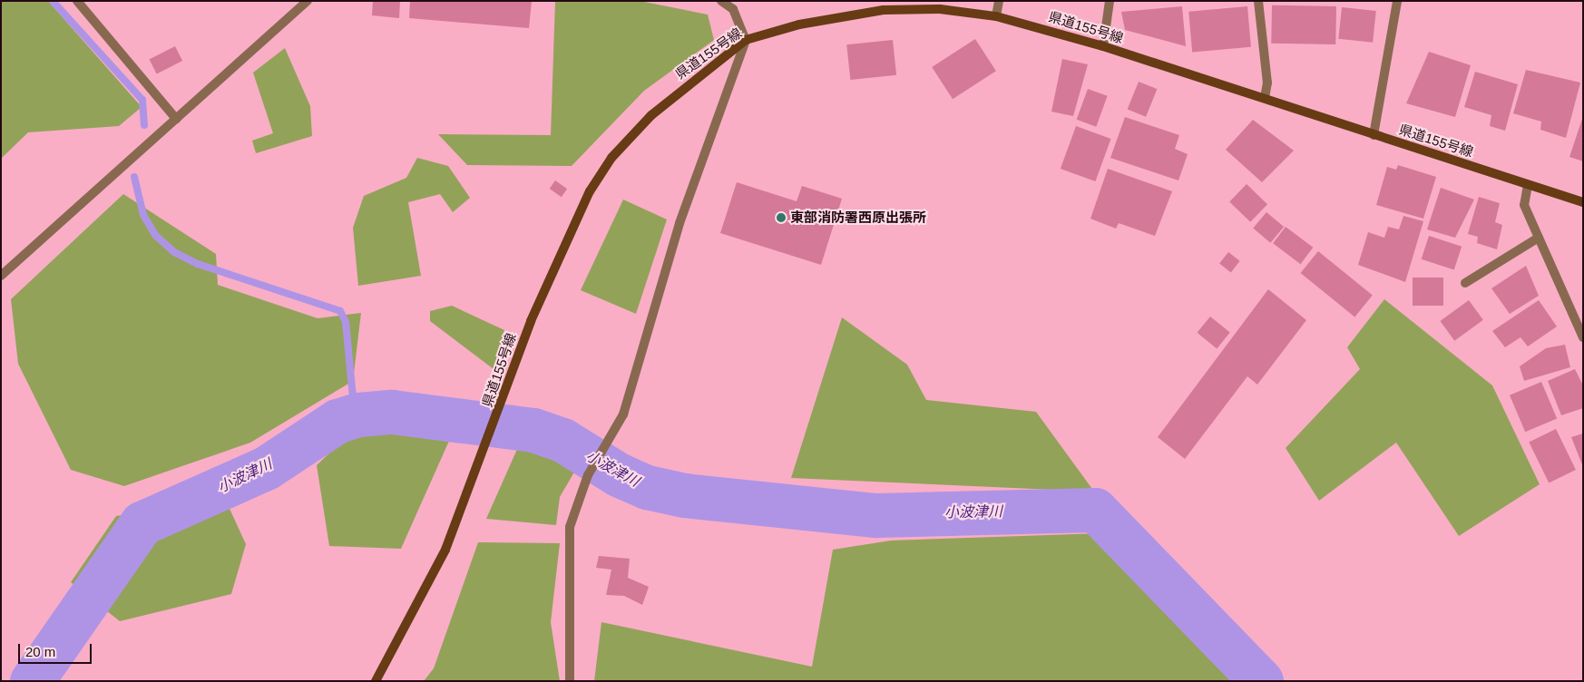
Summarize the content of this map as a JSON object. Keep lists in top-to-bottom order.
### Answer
{
  "streets": {
    "main road": ["県道155号線"]
  },
  "water": ["小波津川"],
  "places": ["東部消防署西原出張所"],
  "scale_bar": "20 m"
}
